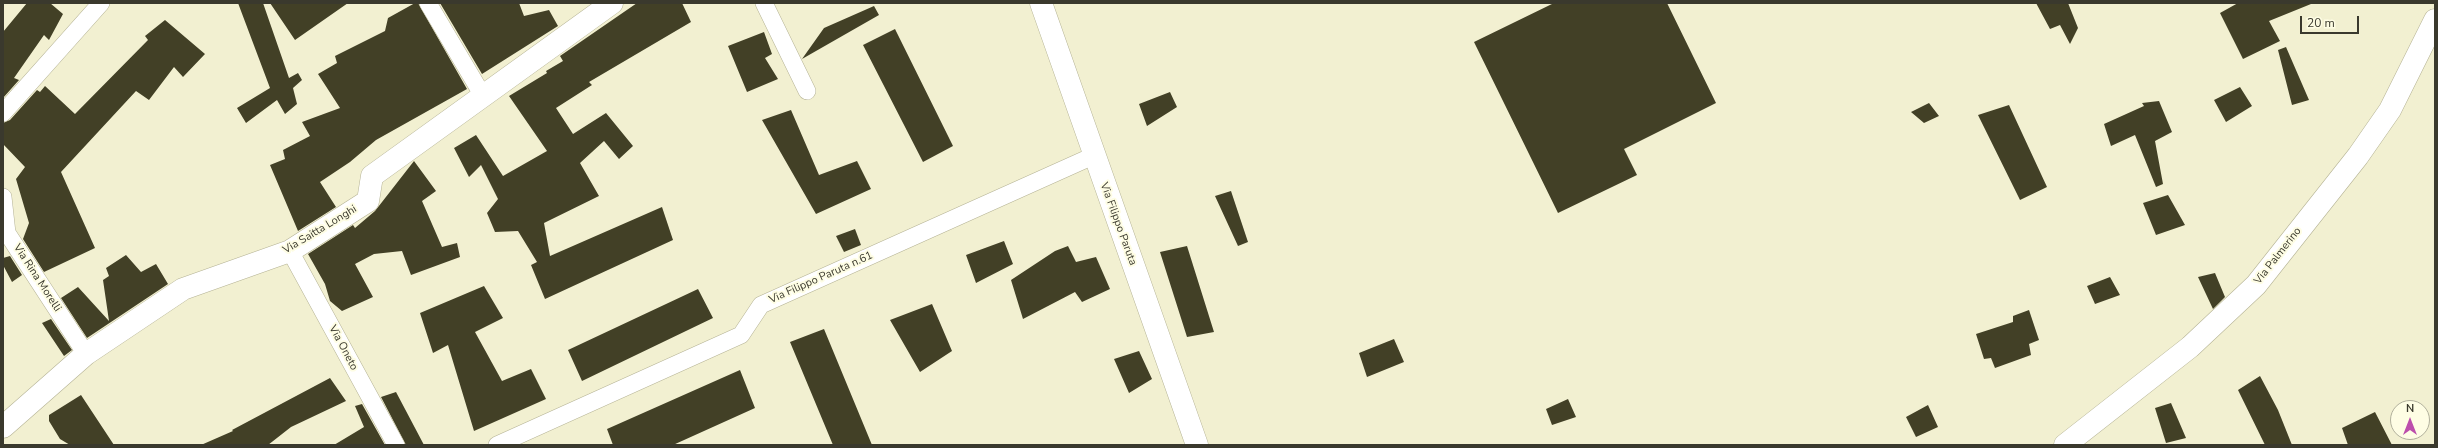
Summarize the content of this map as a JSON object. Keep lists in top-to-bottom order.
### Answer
{
  "streets": {
    "street": [
      "Via Filippo Paruta",
      "Via Saitta Longhi",
      "Via Palmerino",
      "Via Rina Morelli",
      "Via Filippo Paruta n.61",
      "Via Oneto"
    ]
  },
  "crossings": [
    ["Via Filippo Paruta", "Via Filippo Paruta n.61"],
    ["Via Saitta Longhi", "Via Rina Morelli"],
    ["Via Saitta Longhi", "Via Oneto"]
  ],
  "scale_bar": "20 m",
  "north": "top"
}
